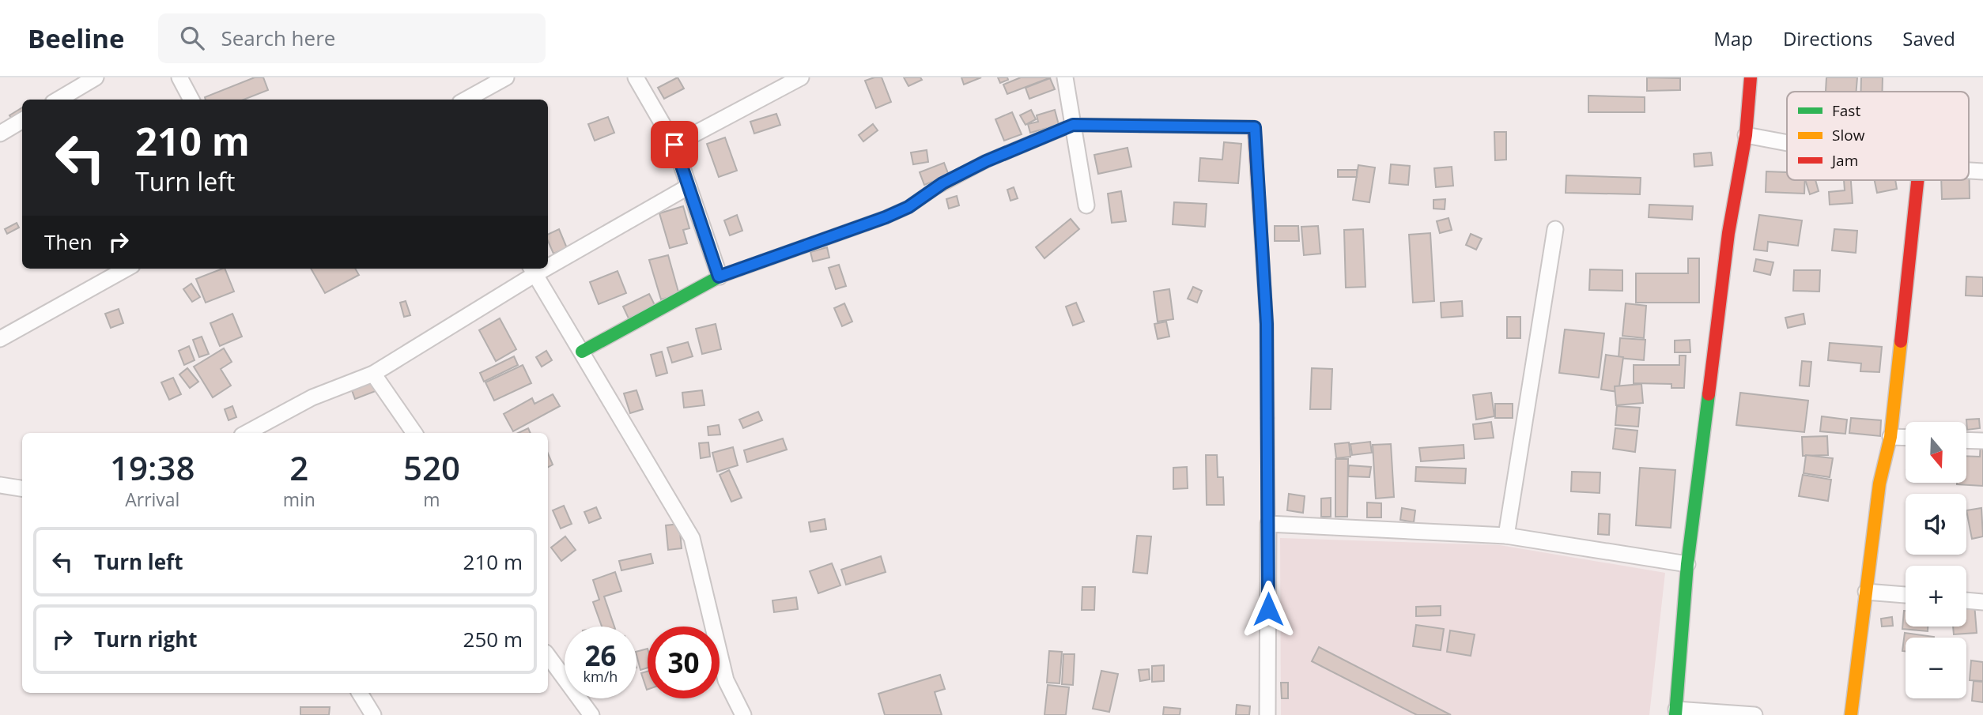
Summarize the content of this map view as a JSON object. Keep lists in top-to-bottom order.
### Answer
{
  "legend": ["Fast", "Slow", "Jam"],
  "north": "bottom",
  "page": {
    "header": "Beeline",
    "search": "Search here",
    "nav": ["Map", "Directions", "Saved"],
    "turn": ["210 m", "Turn left"],
    "then": "Then",
    "map_buttons": ["+", "−"],
    "eta": [
      "19:38",
      "Arrival",
      "2",
      "min",
      "520",
      "m"
    ],
    "list": [
      {
        "name": "Turn left",
        "value": "210 m"
      },
      {
        "name": "Turn right",
        "value": "250 m"
      }
    ],
    "speed": "26 km/h",
    "limit": "30"
  }
}
